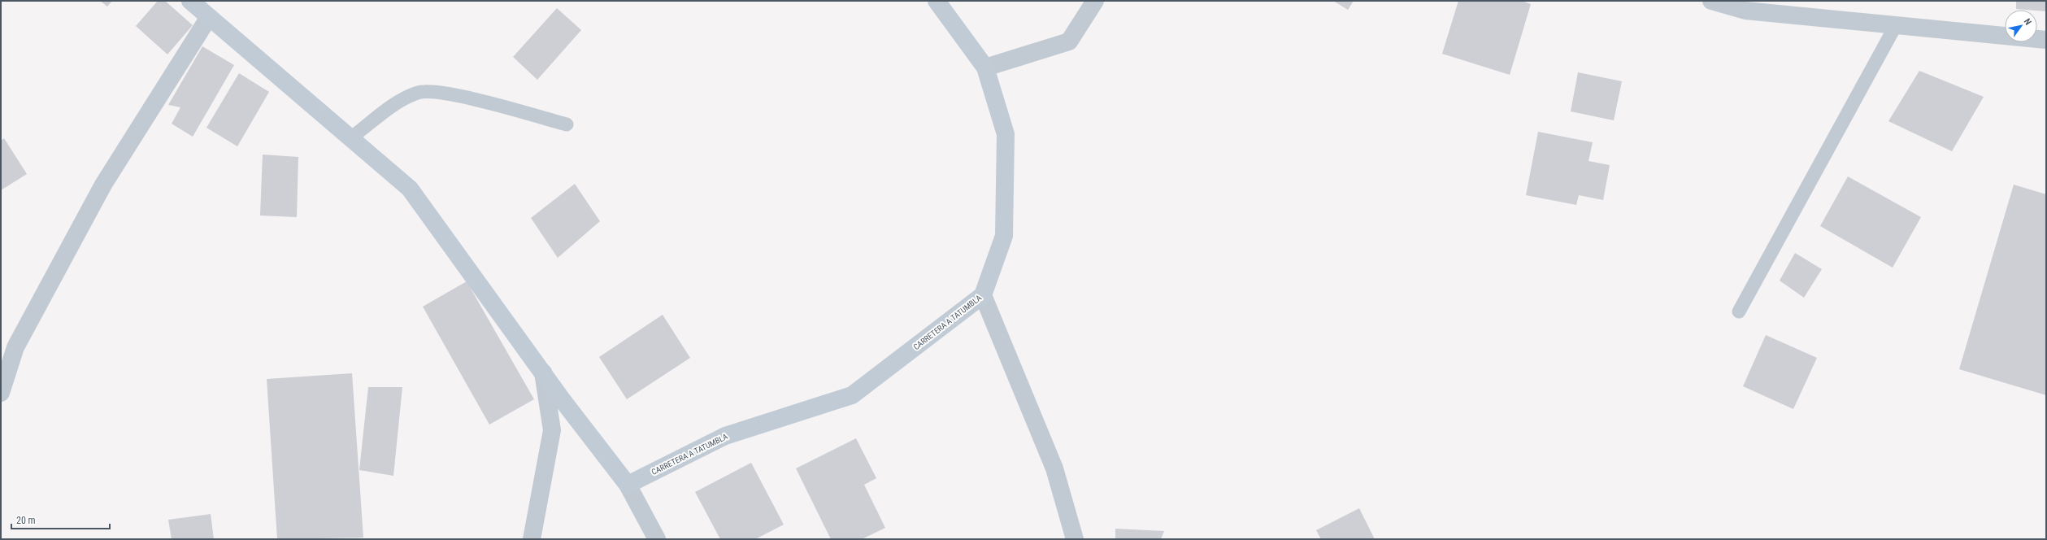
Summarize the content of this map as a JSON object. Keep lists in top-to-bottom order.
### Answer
{
  "streets": {
    "main road": ["CARRETERA A TATUMBLA"]
  },
  "scale_bar": "20 m",
  "north": "top right"
}
